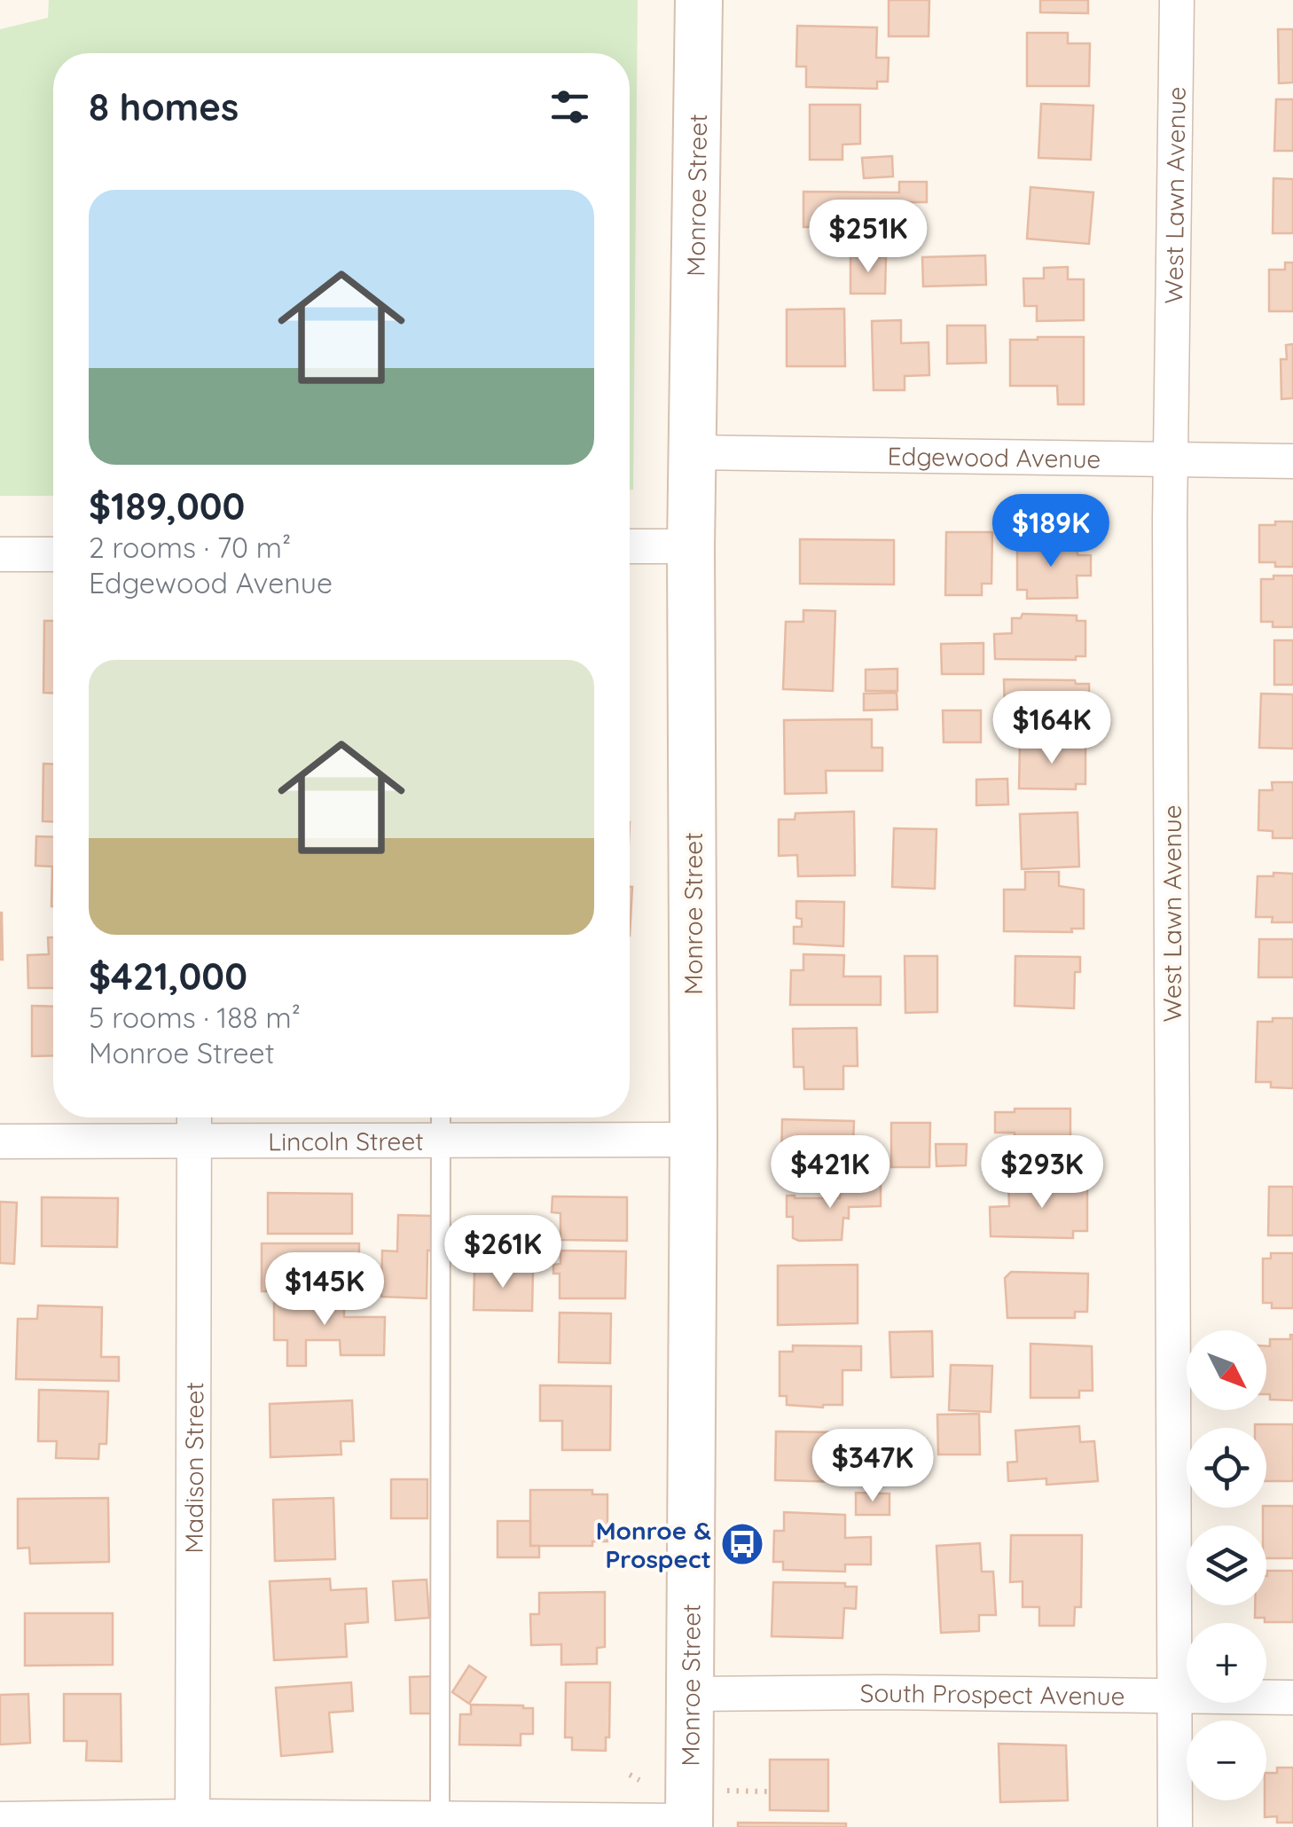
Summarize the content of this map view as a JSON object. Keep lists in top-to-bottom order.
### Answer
{
  "streets": {
    "main road": ["Monroe Street"],
    "street": [
      "West Lawn Avenue",
      "Edgewood Avenue",
      "Lincoln Street",
      "Madison Street",
      "South Prospect Avenue"
    ]
  },
  "crossings": [
    ["Monroe Street", "Edgewood Avenue"],
    ["Monroe Street", "Lincoln Street"],
    ["Monroe Street", "South Prospect Avenue"],
    ["West Lawn Avenue", "Edgewood Avenue"],
    ["West Lawn Avenue", "South Prospect Avenue"],
    ["Lincoln Street", "Madison Street"]
  ],
  "places": {
    "bus stop": ["Monroe & Prospect"]
  },
  "north": "bottom right",
  "page": {
    "heading": "8 homes",
    "list": [
      {
        "name": "$189,000",
        "note": "2 rooms · 70 m² · Edgewood Avenue"
      },
      {
        "name": "$421,000",
        "note": "5 rooms · 188 m² · Monroe Street"
      }
    ],
    "price": [
      "$251K",
      "$189K",
      "$164K",
      "$421K",
      "$293K",
      "$261K",
      "$145K",
      "$347K"
    ],
    "map_buttons": ["+", "−"]
  }
}
